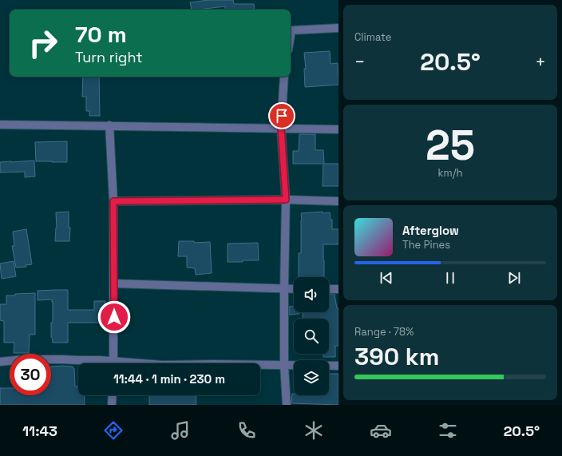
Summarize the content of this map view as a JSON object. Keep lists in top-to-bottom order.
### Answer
{
  "page": {
    "tile": [
      "Climate",
      ["25", "km/h"],
      ["Range · 78%", "390 km"]
    ],
    "turn": ["70 m", "Turn right"],
    "heat": ["−", "20.5°", "+"],
    "song": ["Afterglow", "The Pines"],
    "limit": "30",
    "trip": "11:44 · 1 min · 230 m",
    "tabs": ["11:43", "20.5°"]
  }
}
